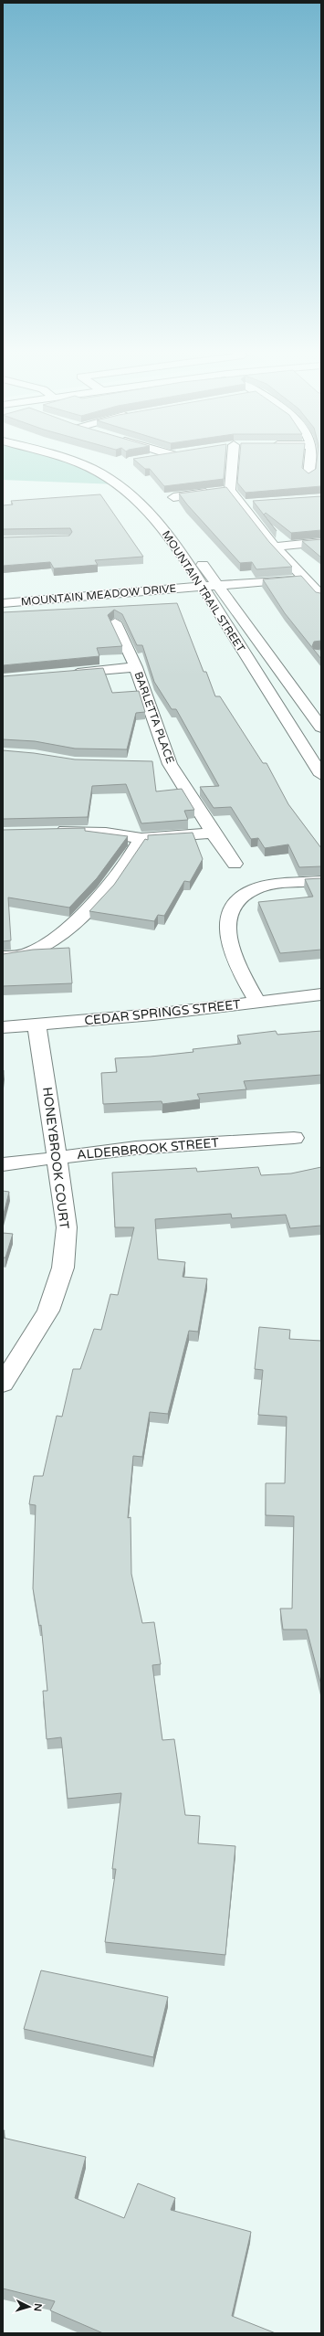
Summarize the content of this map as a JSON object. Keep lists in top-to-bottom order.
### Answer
{
  "streets": {
    "street": [
      "MOUNTAIN TRAIL STREET",
      "MOUNTAIN MEADOW DRIVE",
      "BARLETTA PLACE",
      "CEDAR SPRINGS STREET",
      "ALDERBROOK STREET",
      "HONEYBROOK COURT"
    ]
  },
  "crossings": [
    ["MOUNTAIN TRAIL STREET", "MOUNTAIN MEADOW DRIVE"],
    ["CEDAR SPRINGS STREET", "HONEYBROOK COURT"],
    ["ALDERBROOK STREET", "HONEYBROOK COURT"]
  ],
  "north": "right"
}
